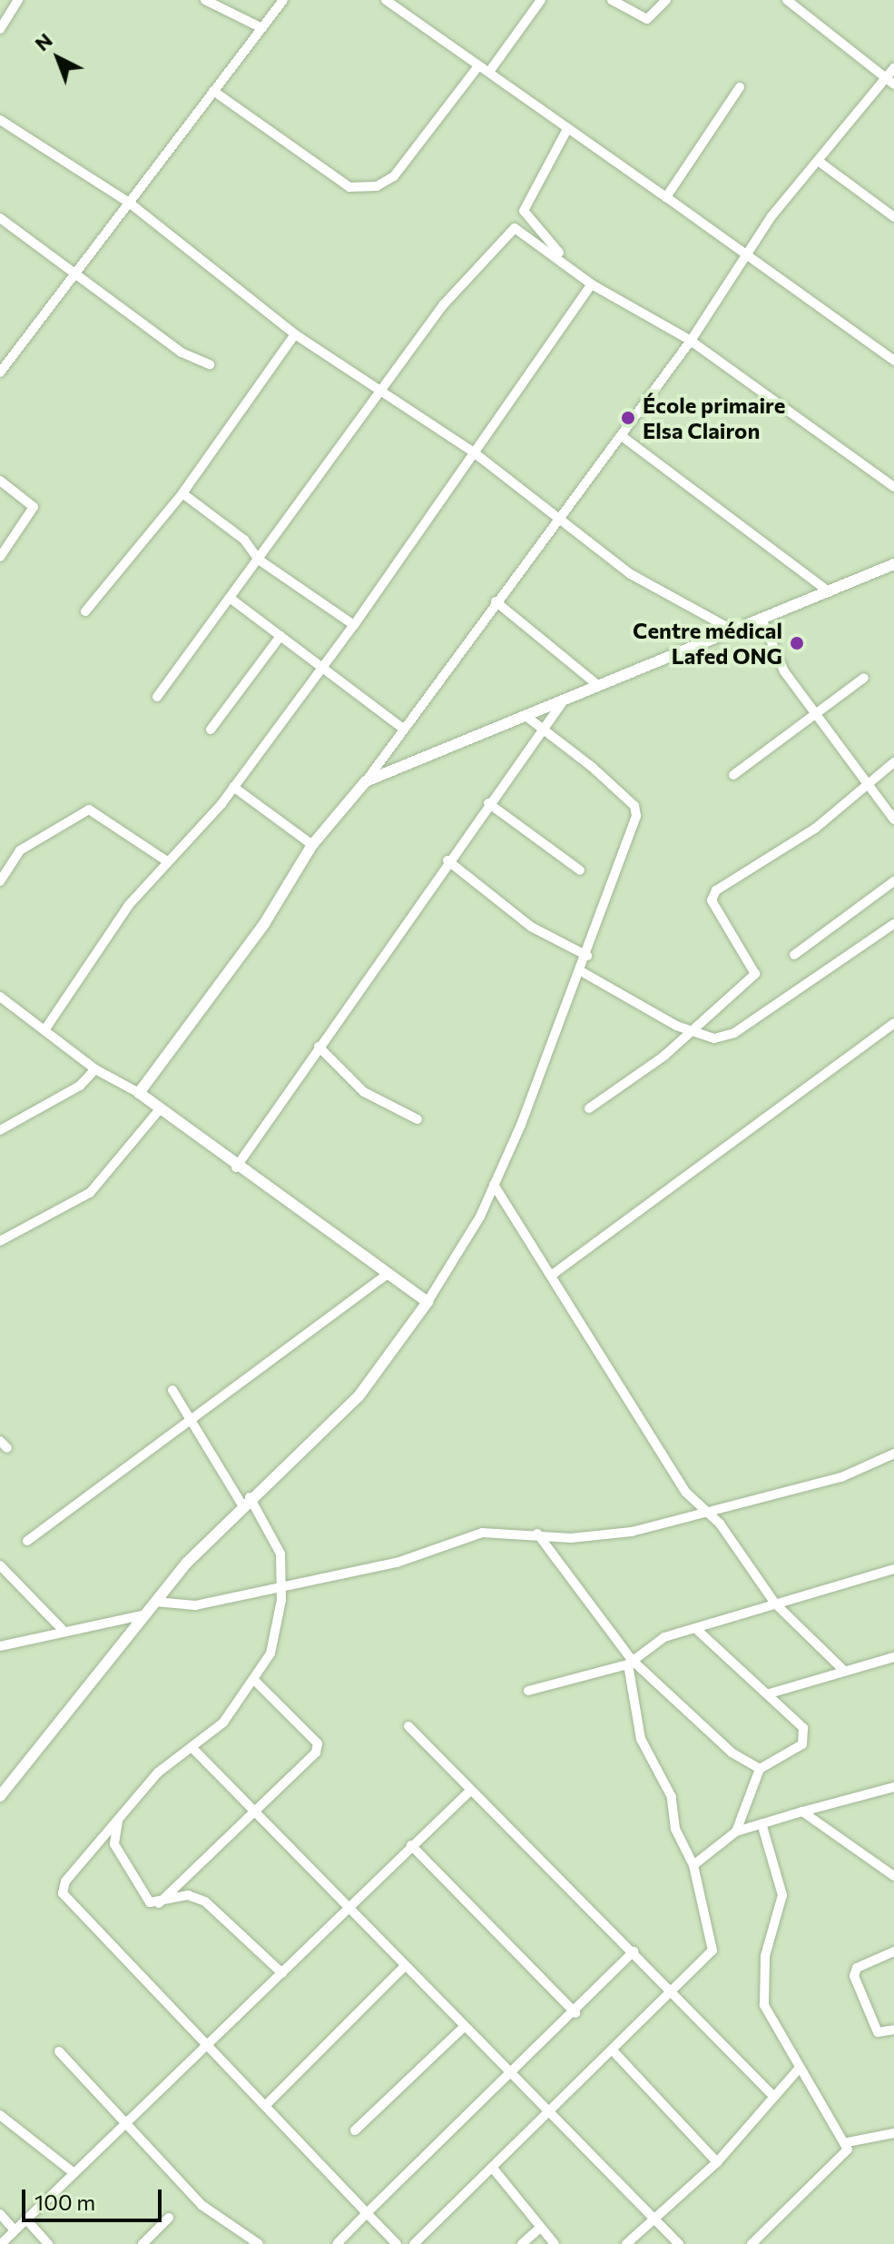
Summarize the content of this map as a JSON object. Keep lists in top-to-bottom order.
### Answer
{
  "places": ["École primaire Elsa Clairon", "Centre médical Lafed ONG"],
  "scale_bar": "100 m",
  "north": "top left"
}
